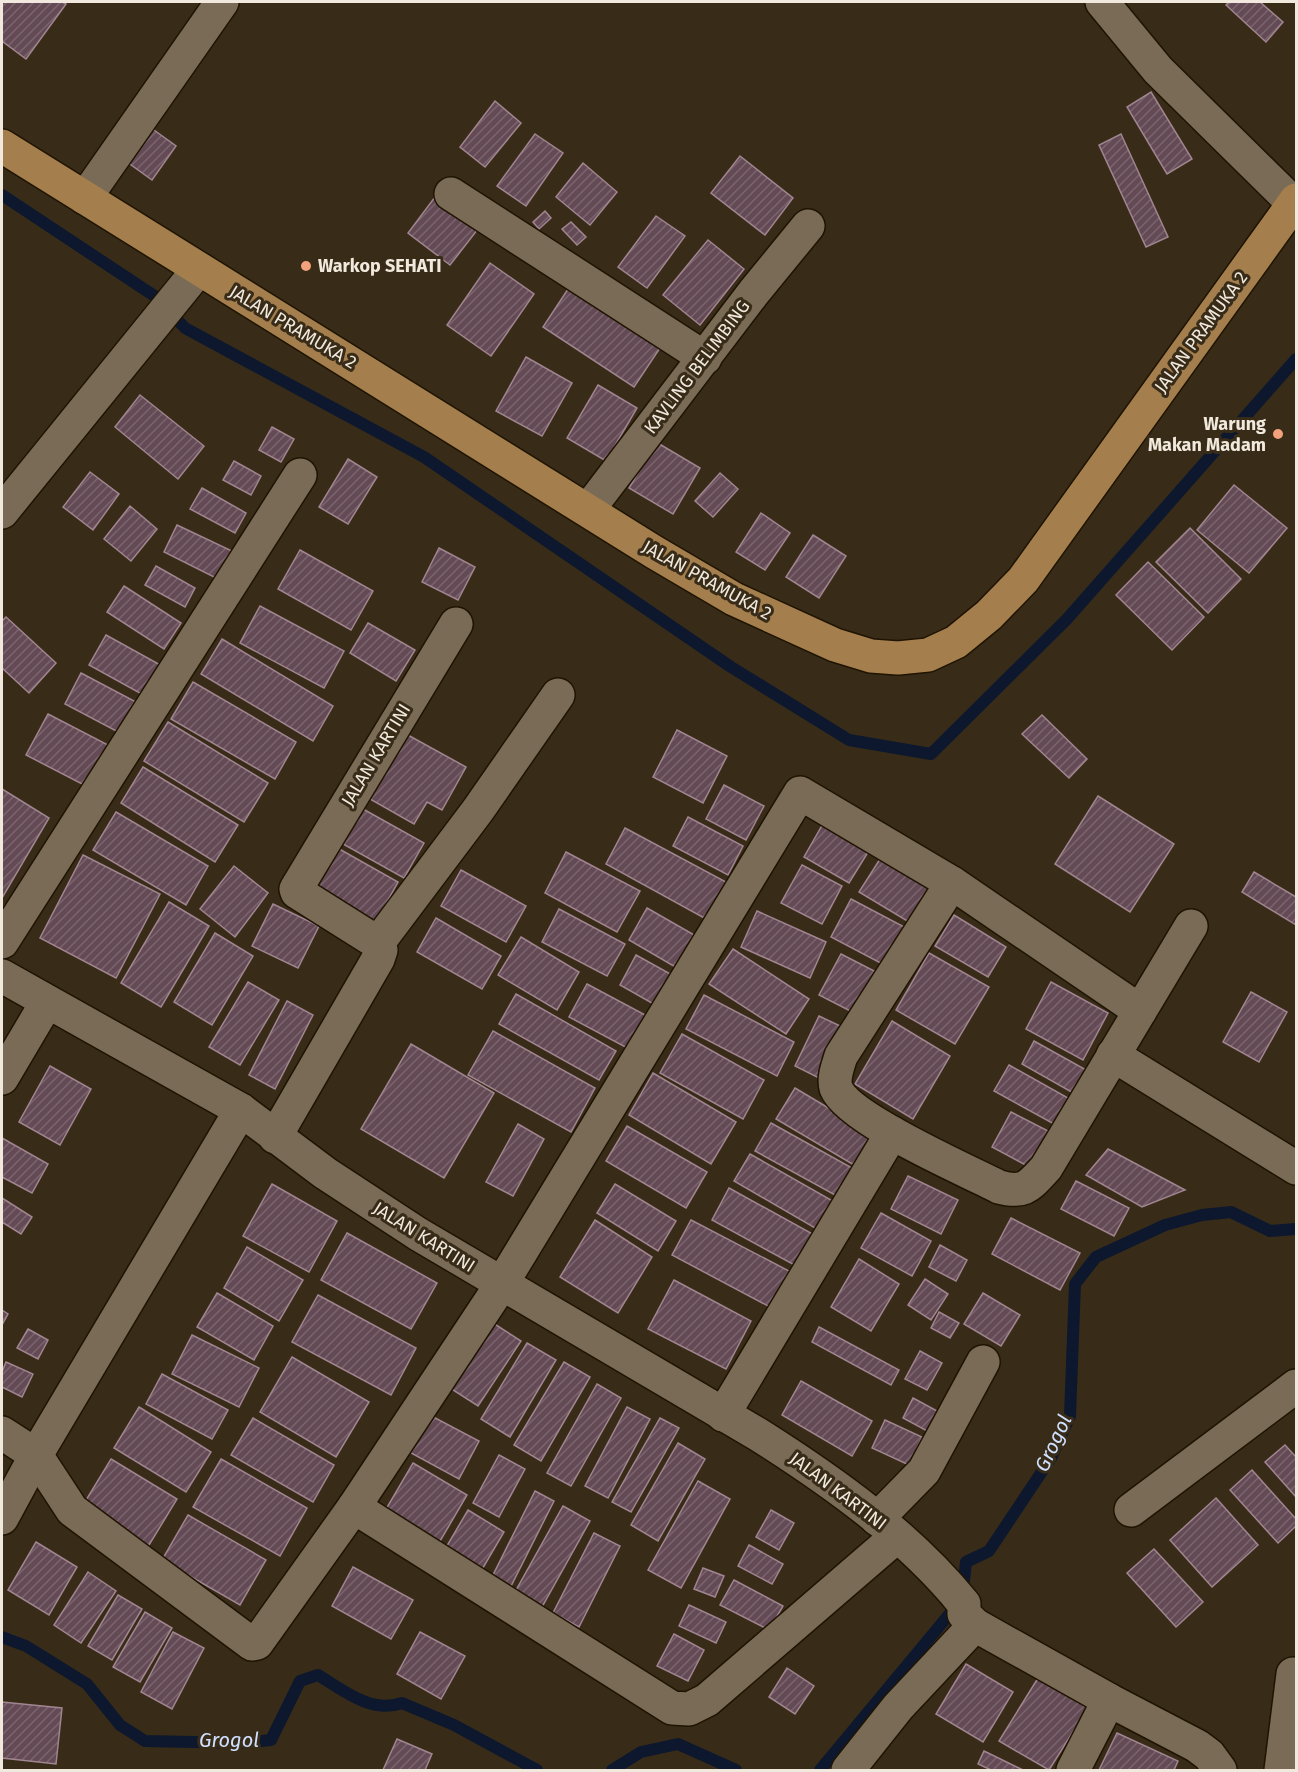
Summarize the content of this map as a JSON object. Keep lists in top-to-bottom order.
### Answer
{
  "streets": {
    "main road": ["JALAN PRAMUKA 2"],
    "street": ["KAVLING BELIMBING", "JALAN KARTINI"]
  },
  "crossings": [
    ["JALAN PRAMUKA 2", "KAVLING BELIMBING"]
  ],
  "water": ["Grogol"],
  "places": ["Warkop SEHATI", "Warung Makan Madam"]
}
